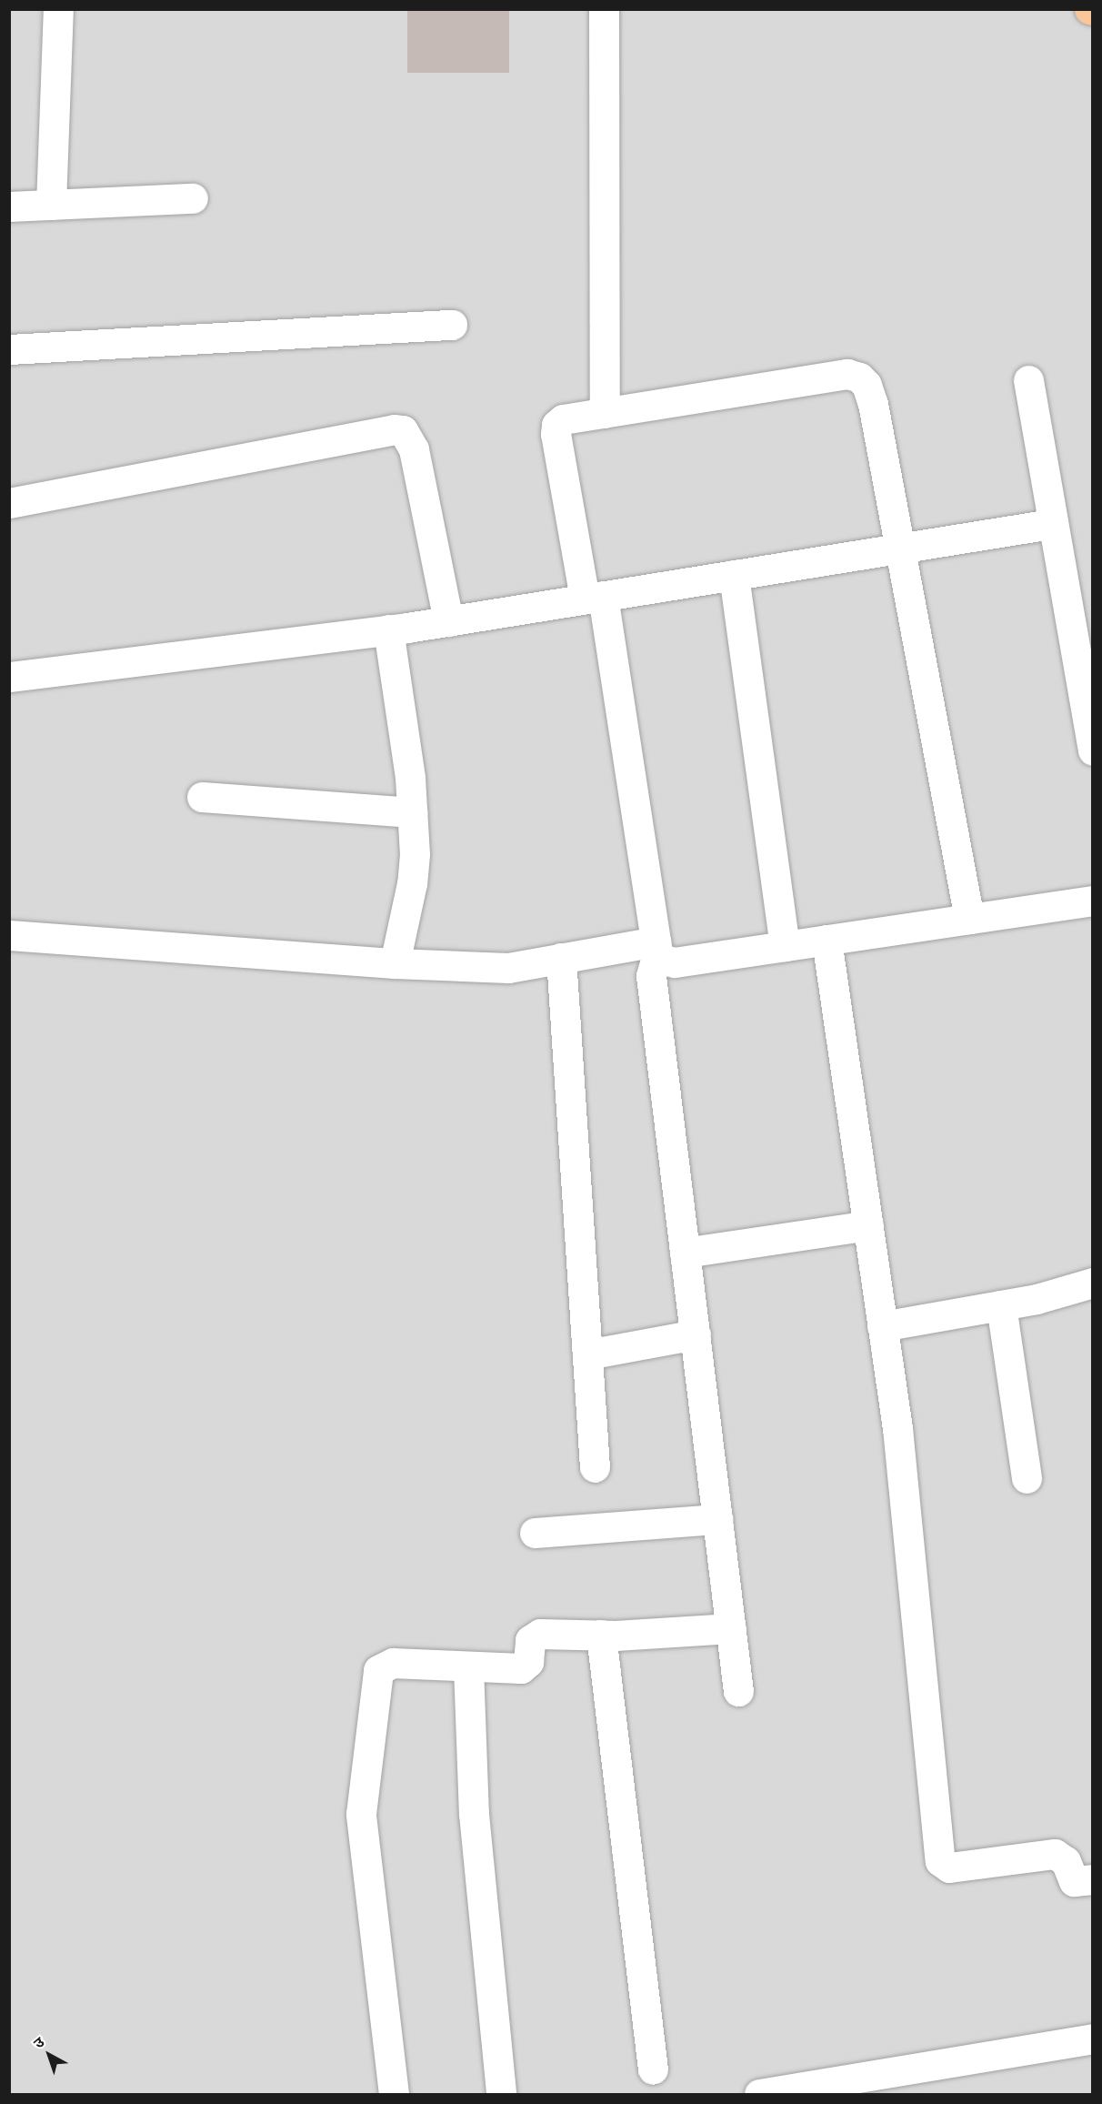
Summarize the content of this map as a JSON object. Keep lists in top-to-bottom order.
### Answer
{
  "north": "top left"
}
